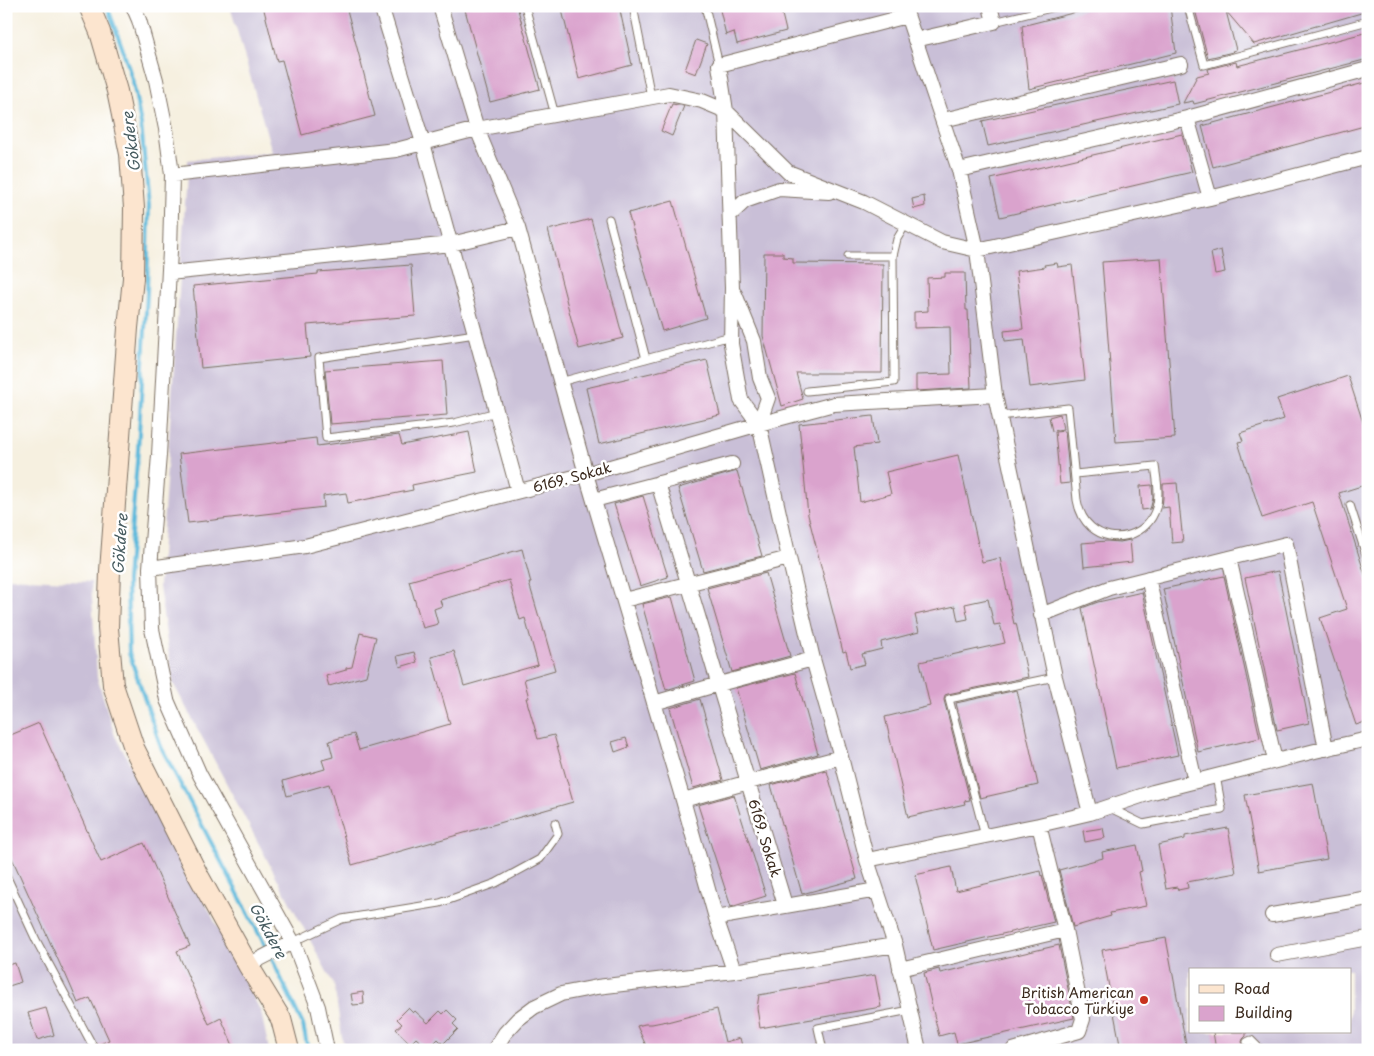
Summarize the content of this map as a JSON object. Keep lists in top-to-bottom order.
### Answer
{
  "streets": {
    "street": ["6169. Sokak"]
  },
  "water": ["Gökdere"],
  "places": ["British American Tobacco Türkiye"],
  "legend": ["Road", "Building"]
}
